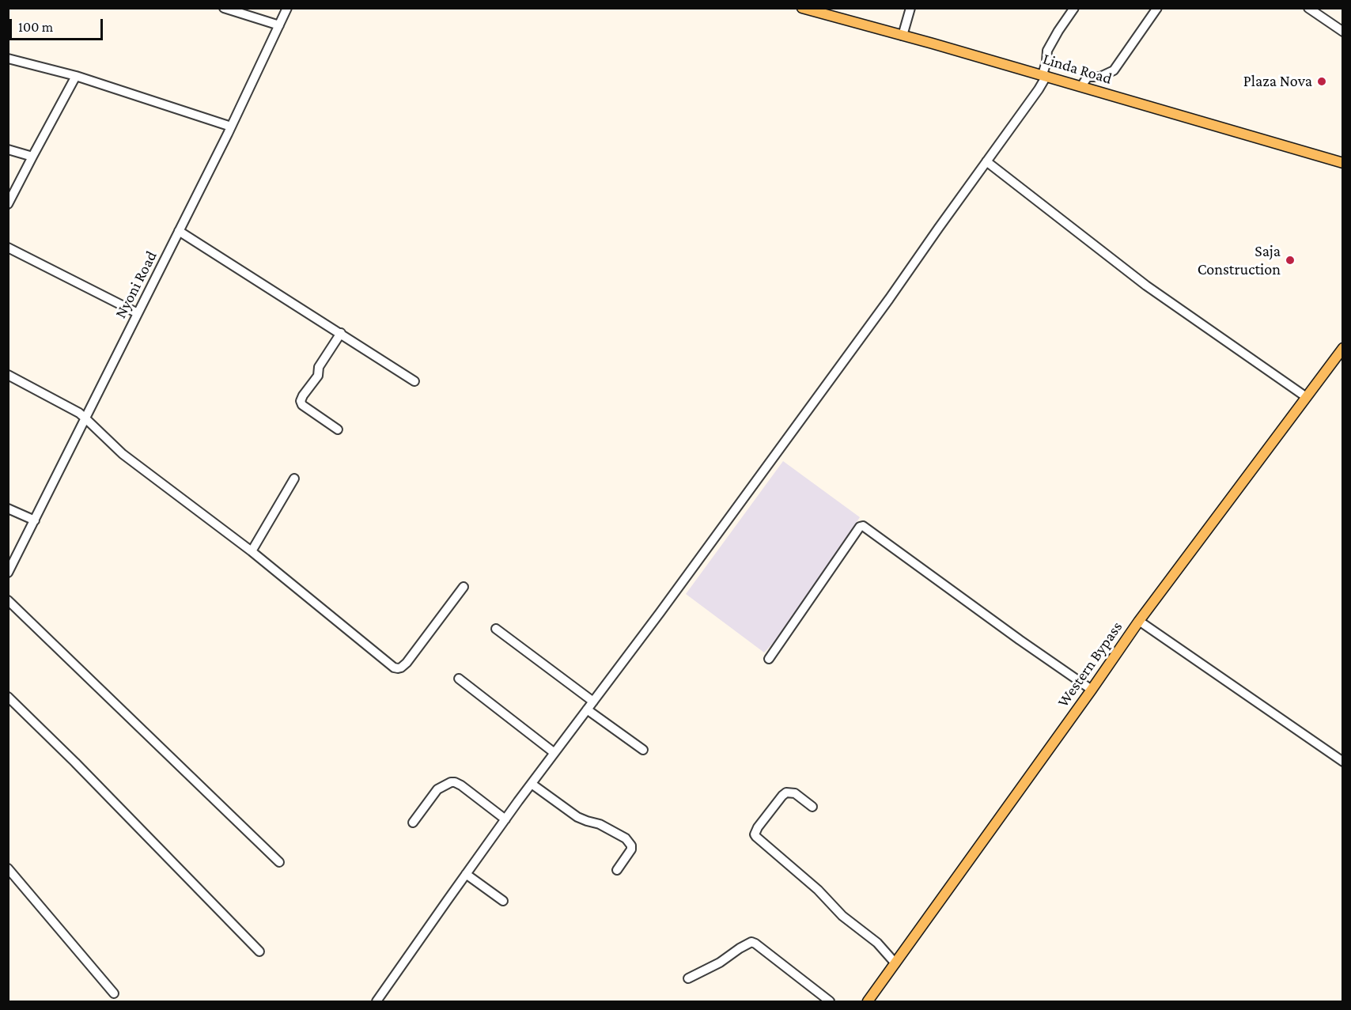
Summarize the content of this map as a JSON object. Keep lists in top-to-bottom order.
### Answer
{
  "streets": {
    "main road": ["Linda Road", "Western Bypass"],
    "street": ["Nyoni Road"]
  },
  "places": ["Plaza Nova", "Saja Construction"],
  "scale_bar": "100 m"
}
